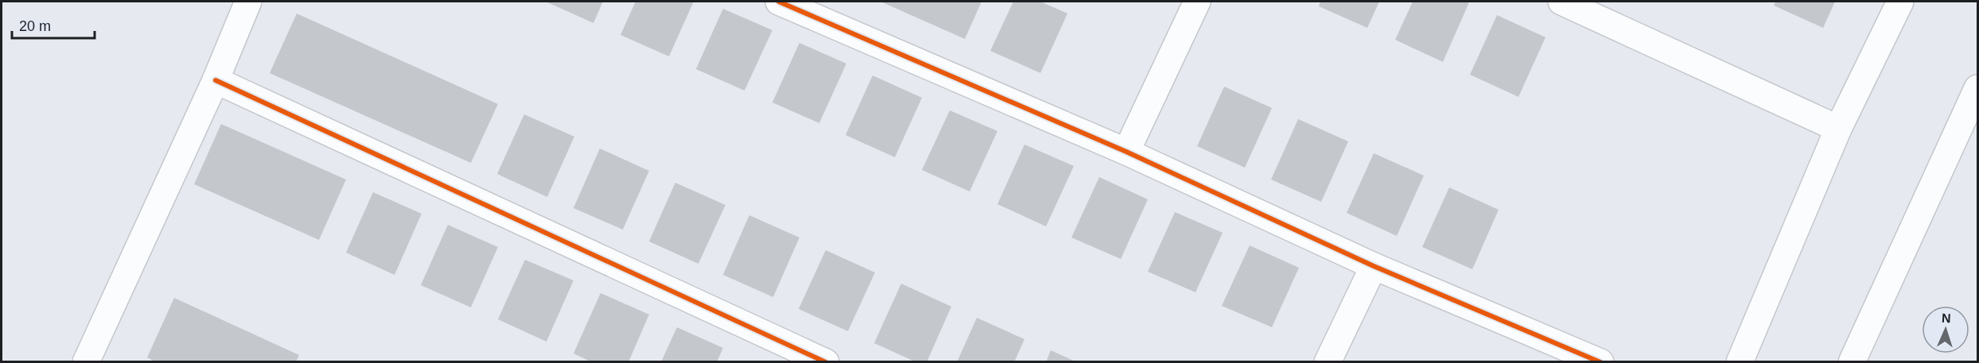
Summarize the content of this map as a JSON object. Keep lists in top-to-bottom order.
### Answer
{
  "scale_bar": "20 m",
  "north": "top"
}
